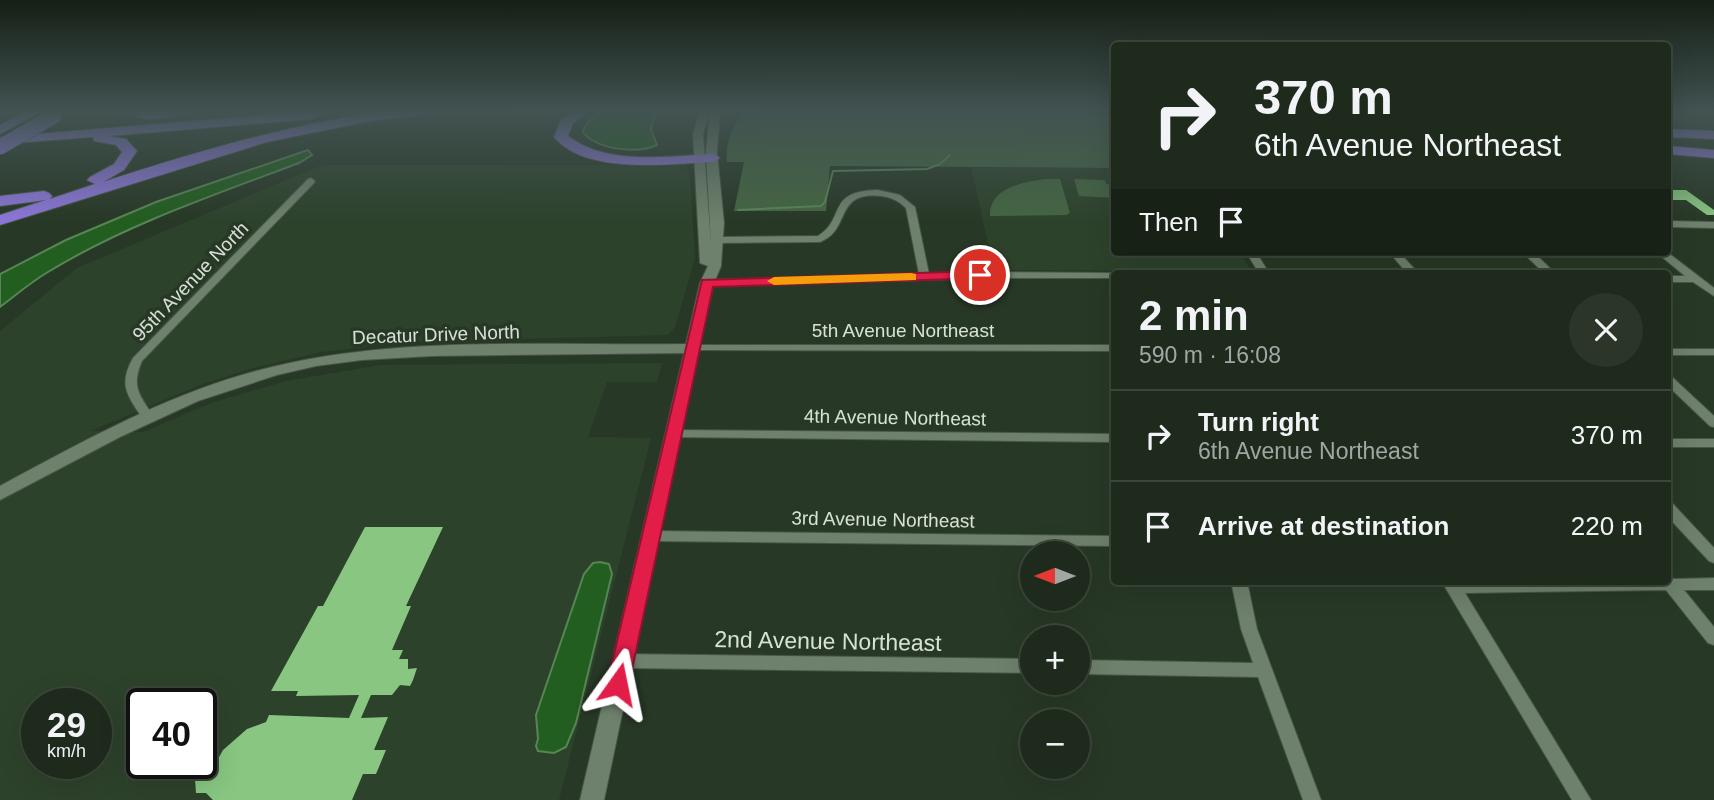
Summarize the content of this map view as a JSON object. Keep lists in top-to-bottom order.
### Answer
{
  "streets": {
    "street": [
      "95th Avenue North",
      "5th Avenue Northeast",
      "Decatur Drive North",
      "4th Avenue Northeast",
      "3rd Avenue Northeast",
      "2nd Avenue Northeast"
    ]
  },
  "crossings": [
    ["95th Avenue North", "Decatur Drive North"],
    ["5th Avenue Northeast", "Decatur Drive North"]
  ],
  "north": "left",
  "page": {
    "turn": ["370 m", "6th Avenue Northeast"],
    "then": "Then",
    "heading": ["2 min", "590 m · 16:08"],
    "list": [
      {
        "name": "Turn right",
        "note": "6th Avenue Northeast",
        "value": "370 m"
      },
      {
        "name": "Arrive at destination",
        "value": "220 m"
      }
    ],
    "map_buttons": ["+", "−"],
    "speed": "29 km/h",
    "limit": "40"
  }
}
